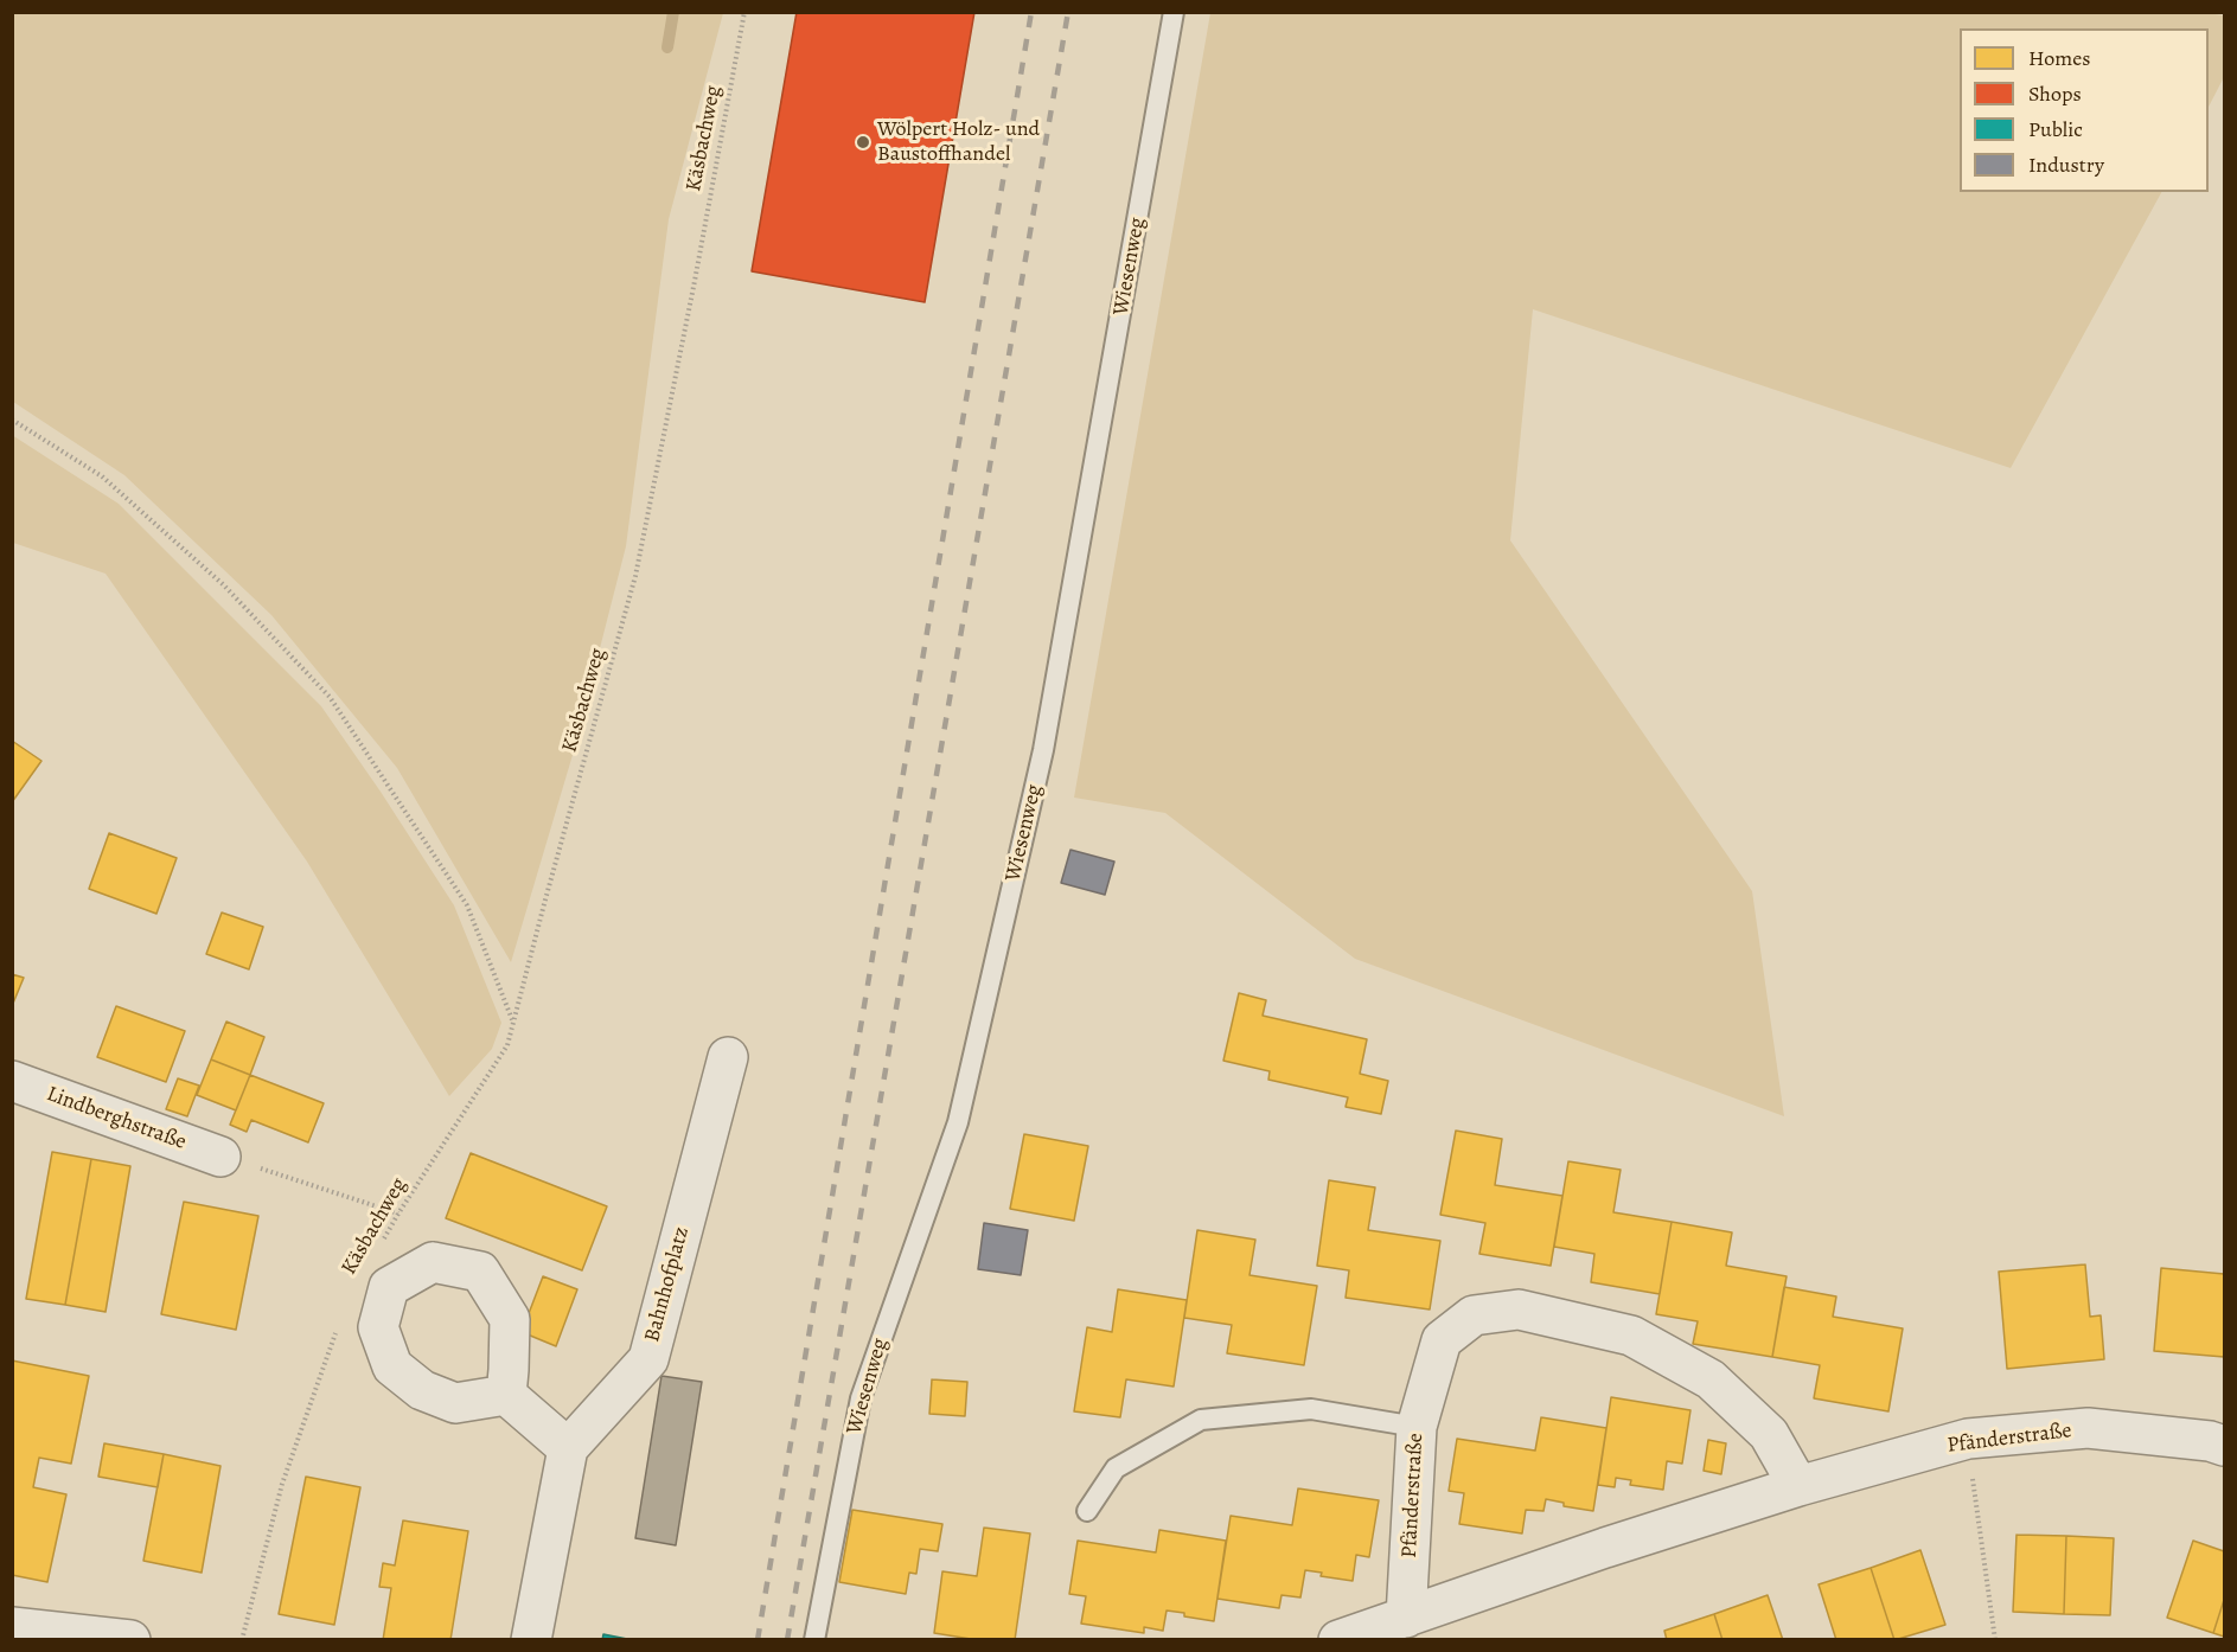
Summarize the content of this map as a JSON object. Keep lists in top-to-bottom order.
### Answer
{
  "streets": {
    "street": ["Lindberghstraße", "Bahnhofplatz", "Pfänderstraße"],
    "lane": ["Wiesenweg"],
    "path": ["Käsbachweg"]
  },
  "places": ["Wölpert Holz- und Baustoffhandel"],
  "legend": [
    "Homes",
    "Shops",
    "Public",
    "Industry"
  ]
}
